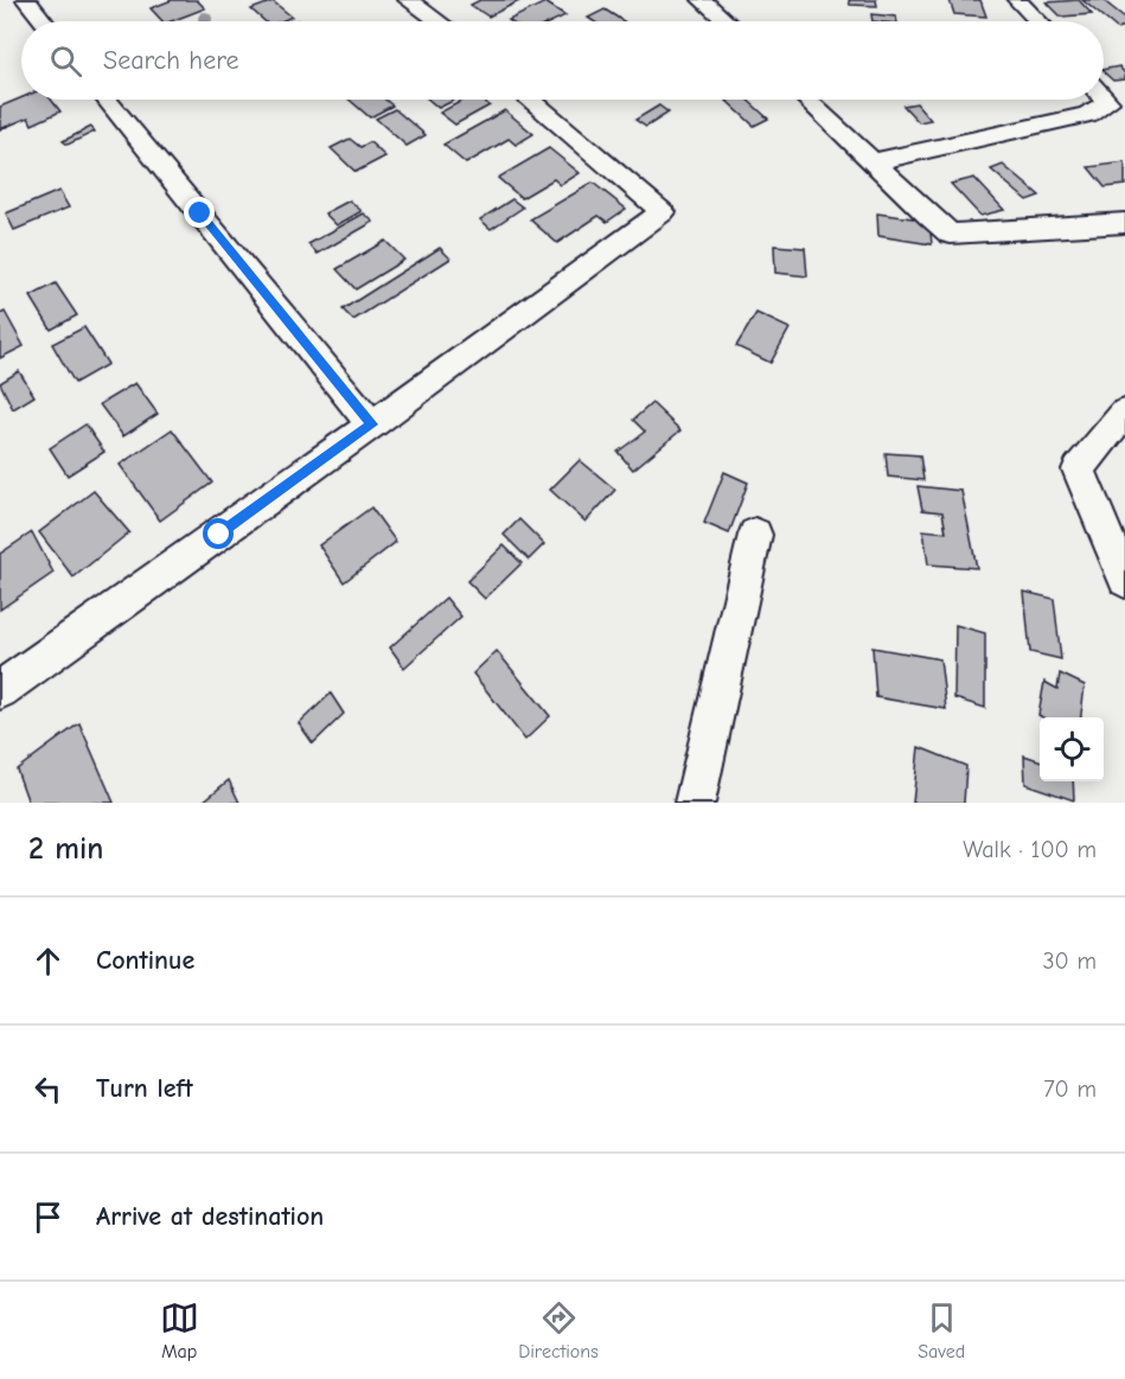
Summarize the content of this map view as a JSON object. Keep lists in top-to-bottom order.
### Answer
{
  "page": {
    "search": "Search here",
    "heading": ["2 min", "Walk · 100 m"],
    "list": [
      ["Continue", "30 m"],
      ["Turn left", "70 m"],
      "Arrive at destination"
    ],
    "nav": ["Map", "Directions", "Saved"]
  }
}
